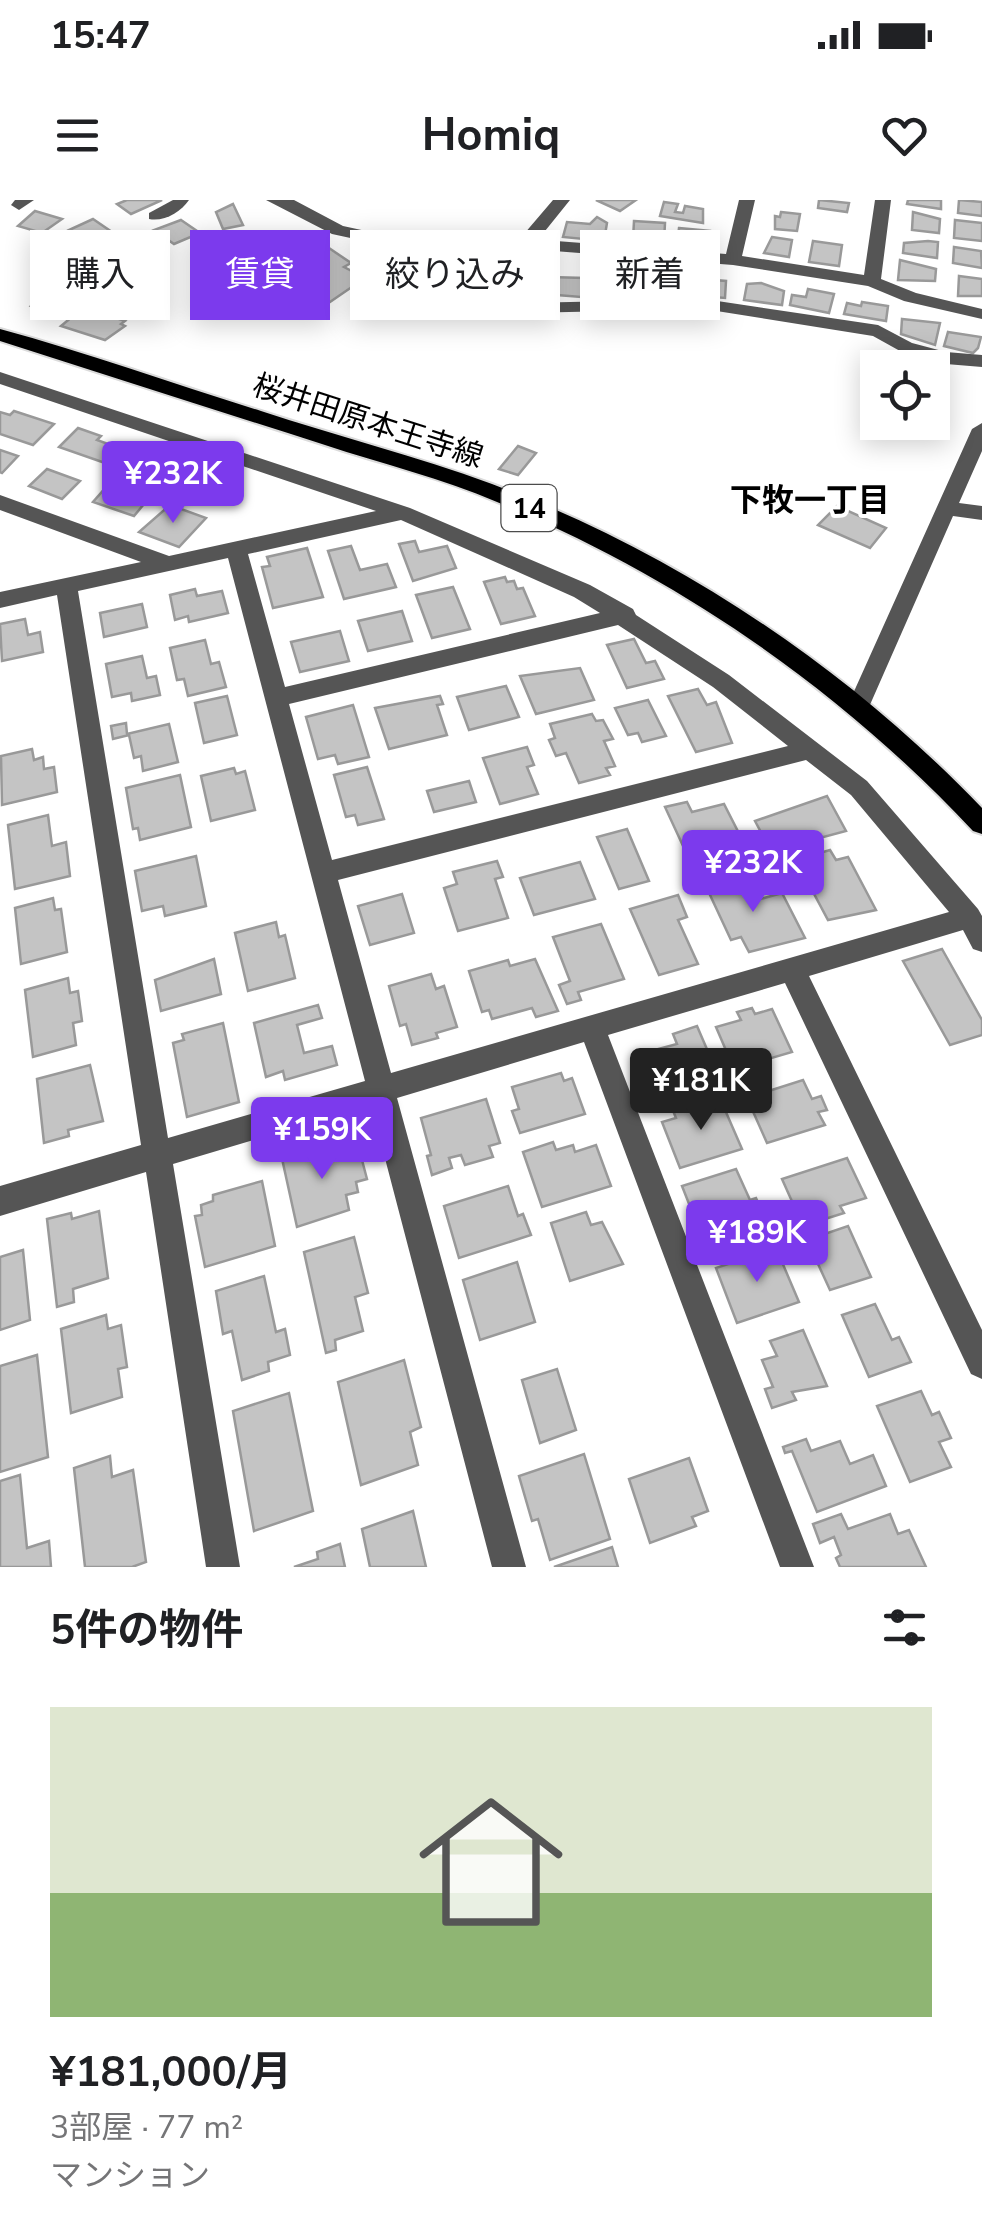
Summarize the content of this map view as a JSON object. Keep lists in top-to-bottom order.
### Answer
{
  "streets": {
    "main road": ["桜井田原本王寺線", "14"]
  },
  "districts": ["下牧一丁目"],
  "page": {
    "status": "15:47",
    "header": "Homiq",
    "chip": [
      "購入",
      "賃貸",
      "絞り込み",
      "新着"
    ],
    "price": [
      "¥232K",
      "¥232K",
      "¥181K",
      "¥159K",
      "¥189K"
    ],
    "heading": "5件の物件",
    "list": [
      {
        "name": "¥181,000/月",
        "note": "3部屋 · 77 m² · マンション"
      }
    ]
  }
}
